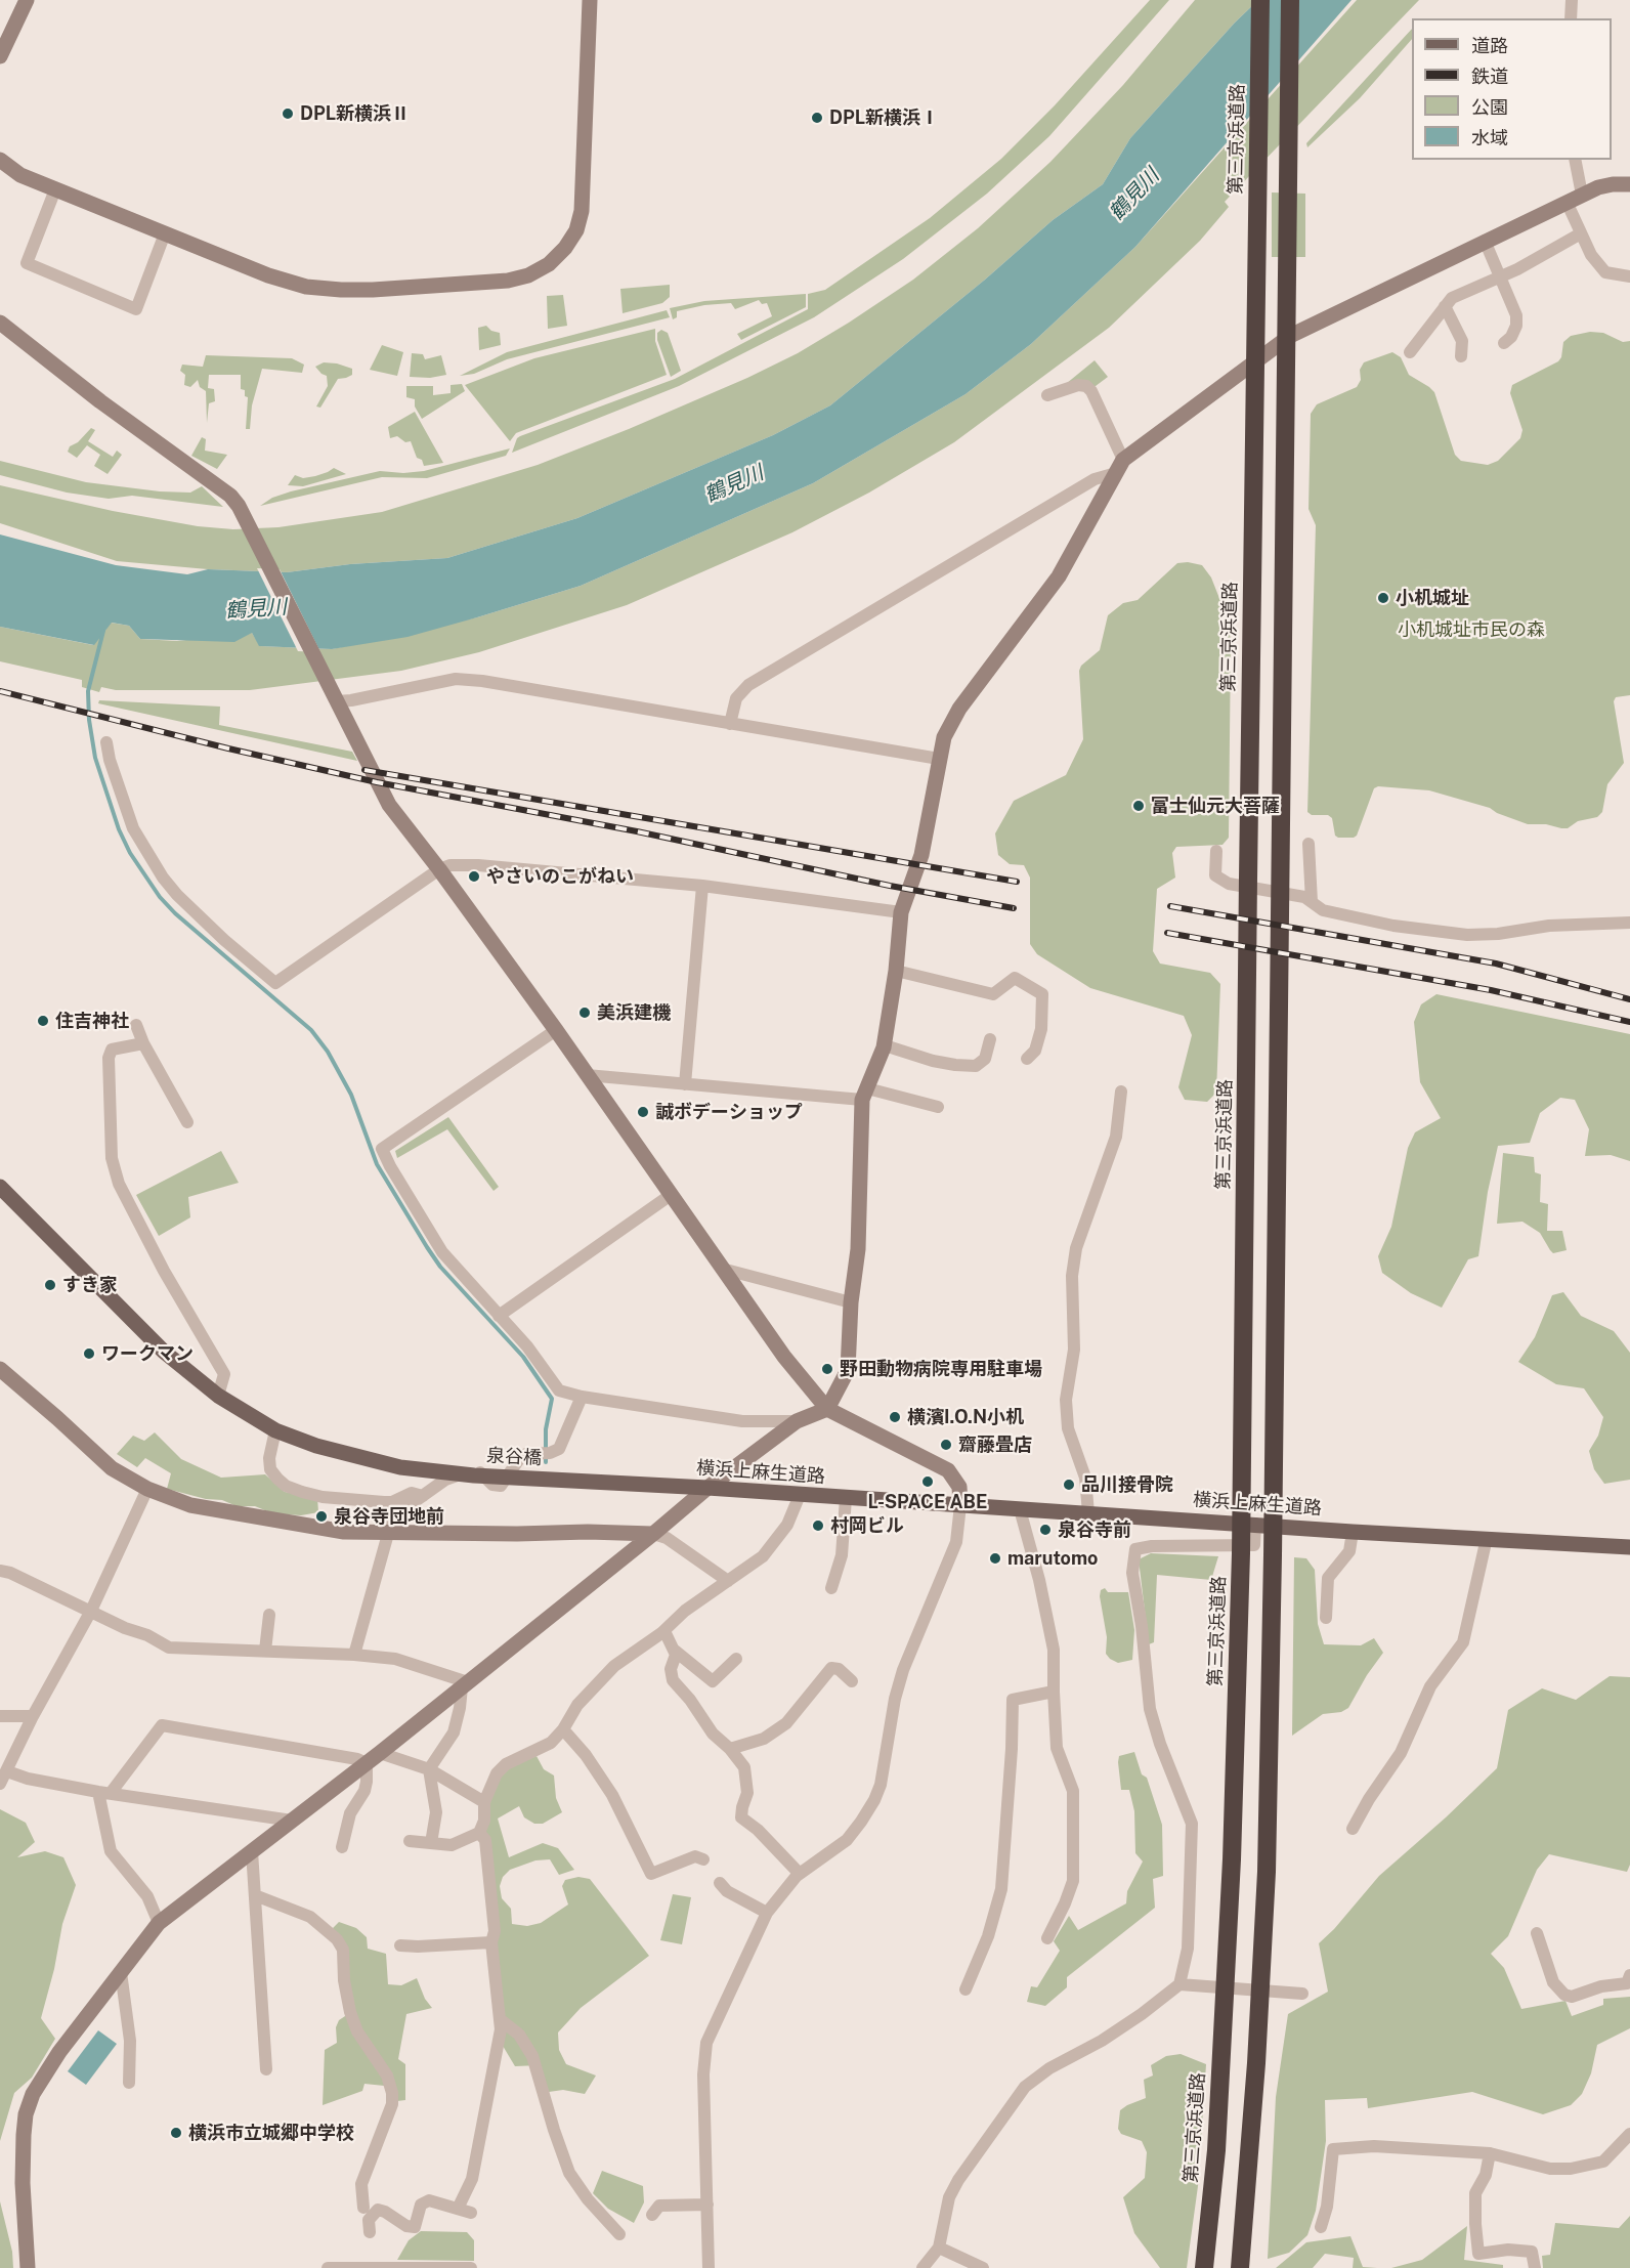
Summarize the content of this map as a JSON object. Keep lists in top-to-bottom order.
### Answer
{
  "streets": {
    "highway": ["第三京浜道路"],
    "main road": ["泉谷橋", "横浜上麻生道路"]
  },
  "crossings": [
    ["泉谷橋", "横浜上麻生道路"]
  ],
  "water": ["鶴見川"],
  "parks": ["小机城址市民の森"],
  "places": [
    "DPL新横浜Ⅱ",
    "DPL新横浜Ⅰ",
    "小机城址",
    "富士仙元大菩薩",
    "やさいのこがねい",
    "美浜建機",
    "住吉神社",
    "誠ボデーショップ",
    "すき家",
    "ワークマン",
    "野田動物病院専用駐車場",
    "横濱I.O.N小机",
    "齋藤畳店",
    "L-SPACE ABE",
    "品川接骨院",
    "泉谷寺団地前",
    "村岡ビル",
    "泉谷寺前",
    "marutomo",
    "横浜市立城郷中学校"
  ],
  "legend": [
    "道路",
    "鉄道",
    "公園",
    "水域"
  ]
}
